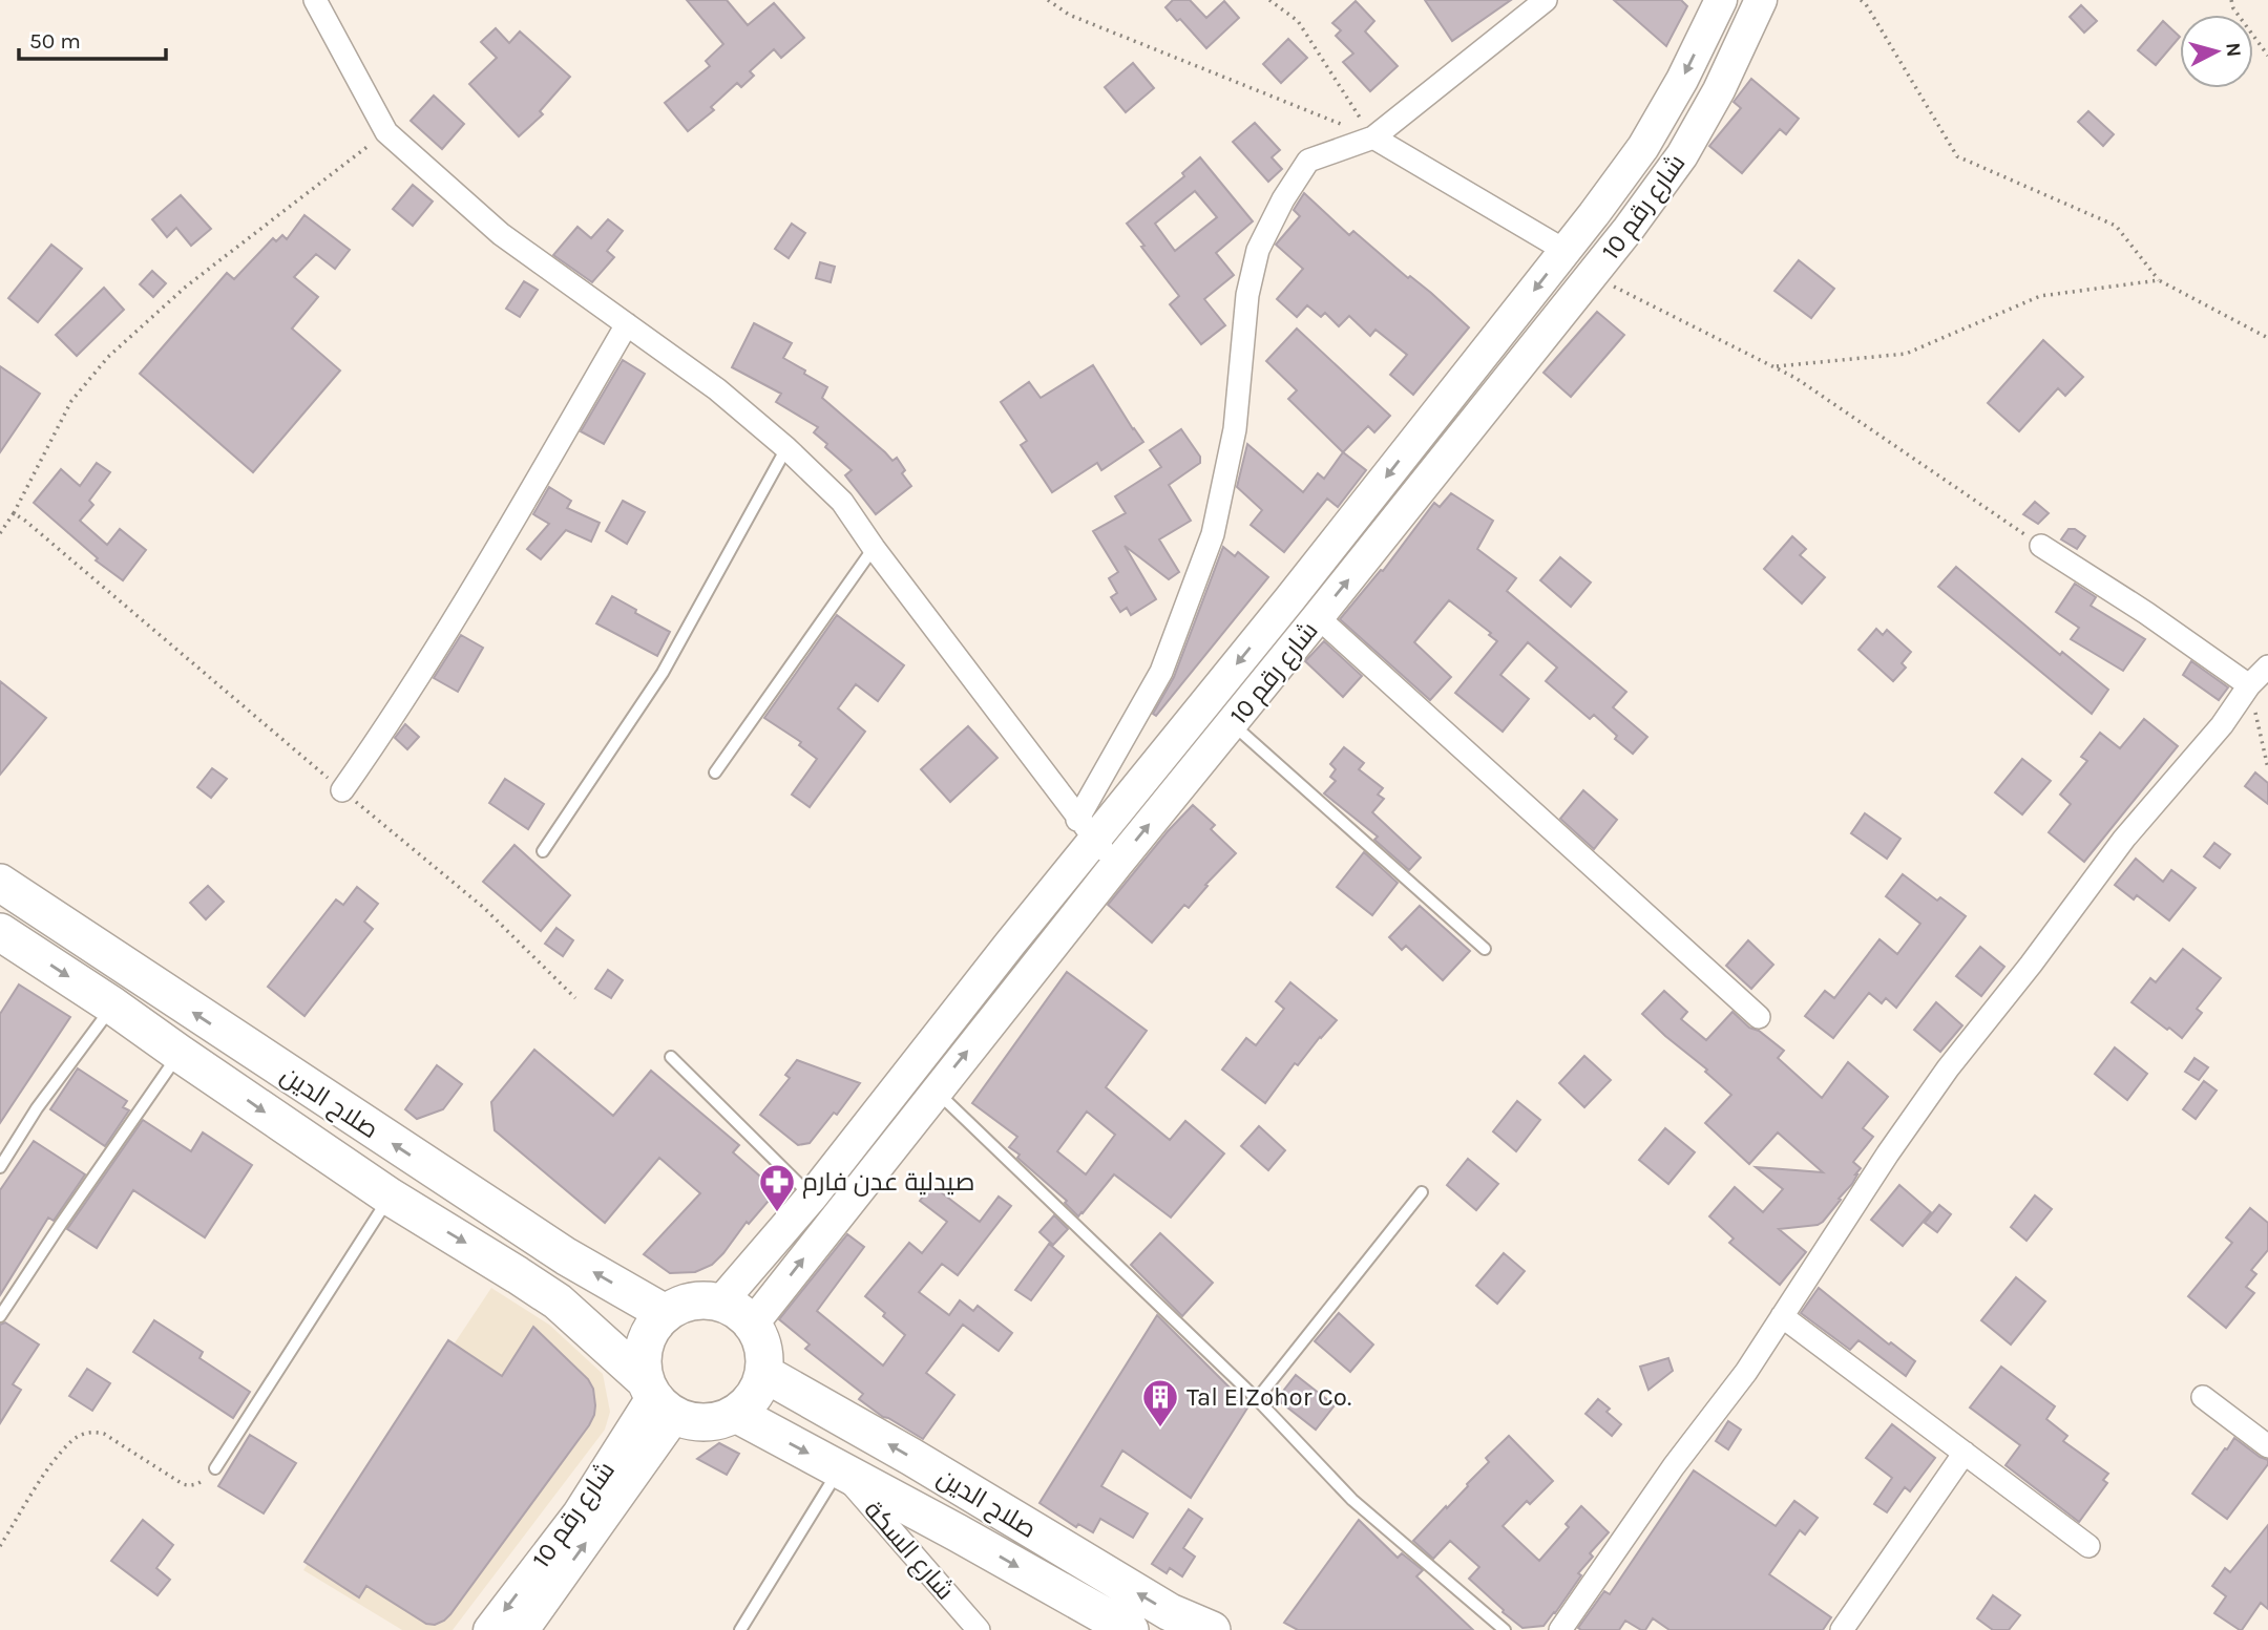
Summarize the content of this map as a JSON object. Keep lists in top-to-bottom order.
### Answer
{
  "streets": {
    "highway": ["صلاح الدين"],
    "main road": ["شارع رقم 10"],
    "street": ["شارع السكة"]
  },
  "crossings": [
    ["شارع رقم 10", "صلاح الدين"],
    ["صلاح الدين", "شارع السكة"]
  ],
  "places": {
    "pharmacy": ["صيدلية عدن فارم"],
    "building": ["Tal ElZohor Co."]
  },
  "scale_bar": "50 m",
  "north": "right"
}
